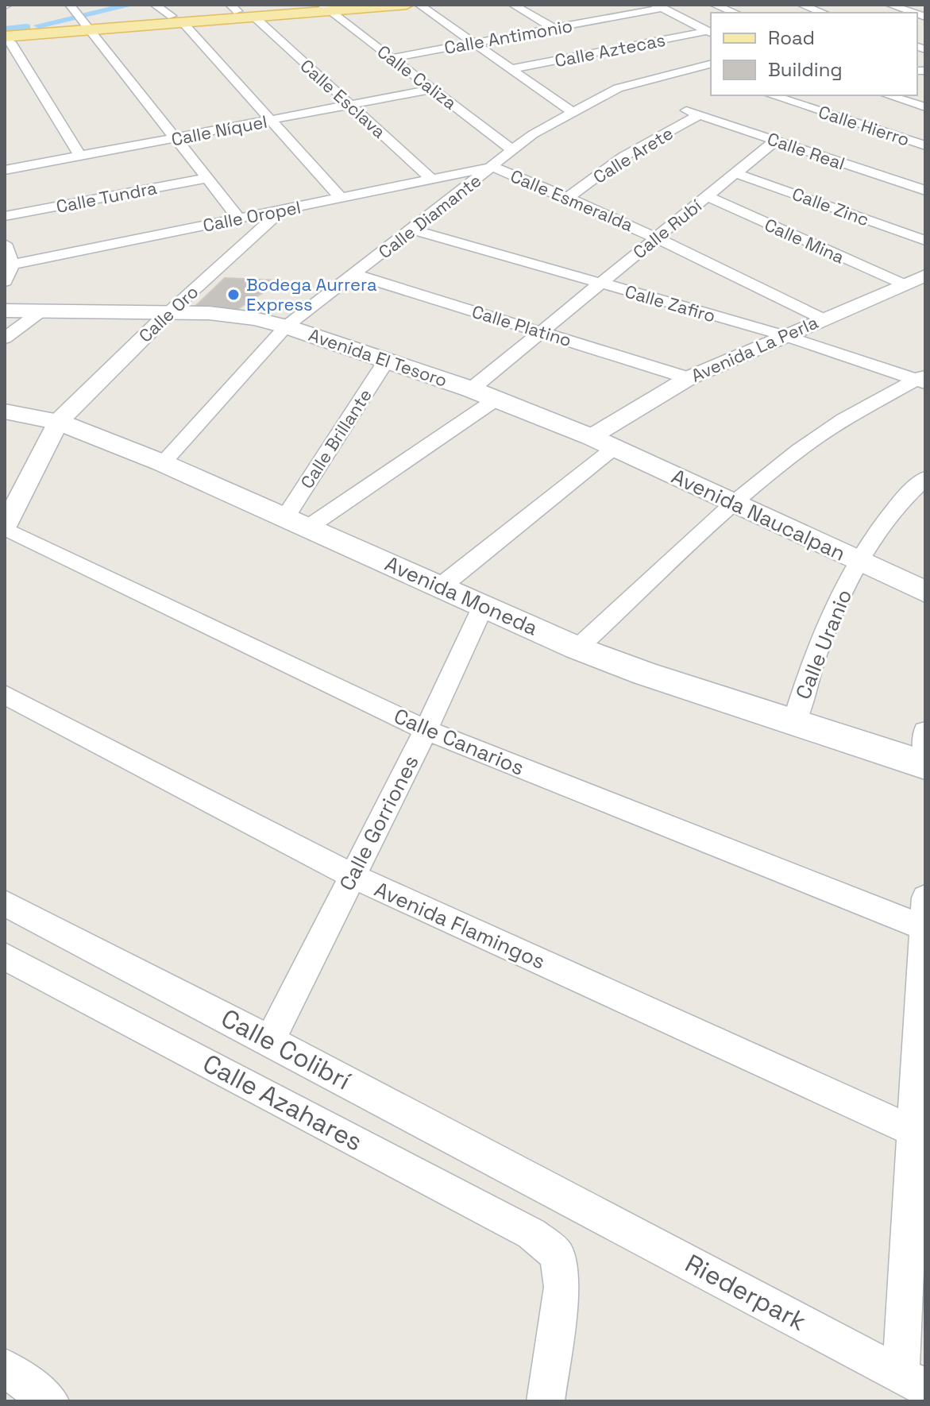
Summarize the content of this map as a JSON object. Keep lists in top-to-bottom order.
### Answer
{
  "streets": {
    "main road": ["Avenida El Tesoro", "Avenida Naucalpan", "Avenida Moneda"],
    "street": [
      "Calle Antimonio",
      "Calle Aztecas",
      "Calle Caliza",
      "Calle Esclava",
      "Calle Hierro",
      "Calle Níquel",
      "Calle Real",
      "Calle Arete",
      "Calle Tundra",
      "Calle Esmeralda",
      "Calle Zinc",
      "Calle Oropel",
      "Calle Diamante",
      "Calle Rubí",
      "Calle Mina",
      "Calle Zafiro",
      "Calle Oro",
      "Calle Platino",
      "Avenida La Perla",
      "Calle Brillante",
      "Calle Uranio",
      "Calle Canarios",
      "Calle Gorriones",
      "Avenida Flamingos",
      "Calle Colibrí",
      "Calle Azahares",
      "Riederpark"
    ]
  },
  "crossings": [
    ["Calle Antimonio", "Calle Caliza"],
    ["Calle Caliza", "Calle Níquel"],
    ["Calle Caliza", "Calle Diamante"],
    ["Calle Esclava", "Calle Níquel"],
    ["Calle Esclava", "Calle Oropel"],
    ["Calle Real", "Calle Arete"],
    ["Calle Real", "Calle Rubí"],
    ["Calle Arete", "Calle Esmeralda"],
    ["Calle Esmeralda", "Calle Oropel"],
    ["Calle Esmeralda", "Calle Diamante"],
    ["Calle Esmeralda", "Calle Rubí"],
    ["Calle Esmeralda", "Avenida La Perla"],
    ["Calle Zinc", "Calle Rubí"],
    ["Calle Oropel", "Calle Diamante"],
    ["Calle Oropel", "Calle Oro"],
    ["Calle Diamante", "Calle Zafiro"],
    ["Calle Diamante", "Calle Platino"],
    ["Calle Diamante", "Avenida El Tesoro"],
    ["Calle Diamante", "Avenida Moneda"],
    ["Calle Rubí", "Calle Mina"],
    ["Calle Rubí", "Calle Zafiro"],
    ["Calle Rubí", "Calle Platino"],
    ["Calle Rubí", "Avenida El Tesoro"],
    ["Calle Mina", "Avenida La Perla"],
    ["Calle Zafiro", "Avenida La Perla"],
    ["Calle Oro", "Avenida El Tesoro"],
    ["Calle Oro", "Avenida Moneda"],
    ["Calle Oro", "Calle Canarios"],
    ["Calle Platino", "Avenida La Perla"],
    ["Avenida La Perla", "Avenida El Tesoro"],
    ["Avenida La Perla", "Avenida Naucalpan"],
    ["Avenida El Tesoro", "Calle Brillante"],
    ["Avenida El Tesoro", "Avenida Naucalpan"],
    ["Calle Brillante", "Avenida Moneda"],
    ["Avenida Naucalpan", "Calle Uranio"],
    ["Avenida Moneda", "Calle Uranio"],
    ["Avenida Moneda", "Calle Gorriones"],
    ["Calle Canarios", "Calle Gorriones"],
    ["Calle Gorriones", "Avenida Flamingos"],
    ["Calle Gorriones", "Calle Colibrí"],
    ["Calle Colibrí", "Riederpark"]
  ],
  "places": ["Bodega Aurrera Express"],
  "legend": ["Road", "Building"]
}
